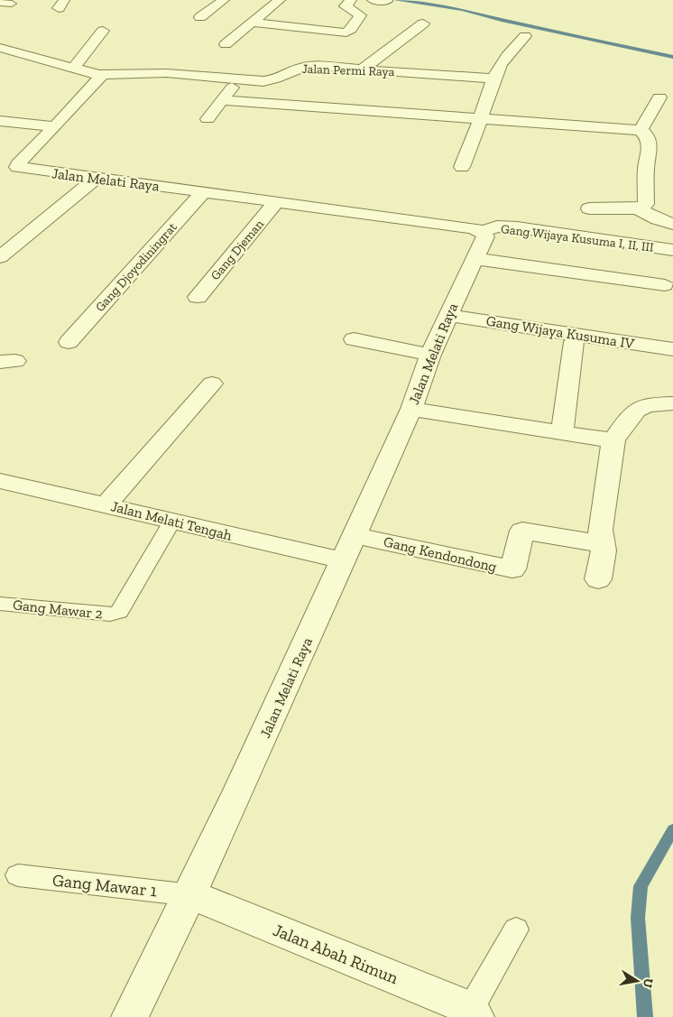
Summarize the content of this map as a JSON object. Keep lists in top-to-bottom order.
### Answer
{
  "streets": {
    "street": [
      "Jalan Permi Raya",
      "Jalan Melati Raya",
      "Gang Wijaya Kusuma I, II, III",
      "Gang Djeman",
      "Gang Djoyodiningrat",
      "Gang Wijaya Kusuma IV",
      "Jalan Melati Tengah",
      "Gang Kendondong",
      "Jalan Abah Rimun"
    ],
    "lane": ["Gang Mawar 2", "Gang Mawar 1"]
  },
  "crossings": [
    ["Jalan Melati Raya", "Gang Wijaya Kusuma I, II, III"],
    ["Jalan Melati Raya", "Gang Djeman"],
    ["Jalan Melati Raya", "Gang Djoyodiningrat"],
    ["Jalan Melati Raya", "Gang Wijaya Kusuma IV"],
    ["Jalan Melati Raya", "Jalan Melati Tengah"],
    ["Jalan Melati Raya", "Gang Kendondong"],
    ["Jalan Melati Raya", "Gang Mawar 1"],
    ["Jalan Melati Raya", "Jalan Abah Rimun"],
    ["Jalan Melati Tengah", "Gang Mawar 2"],
    ["Gang Mawar 1", "Jalan Abah Rimun"]
  ],
  "north": "right"
}
